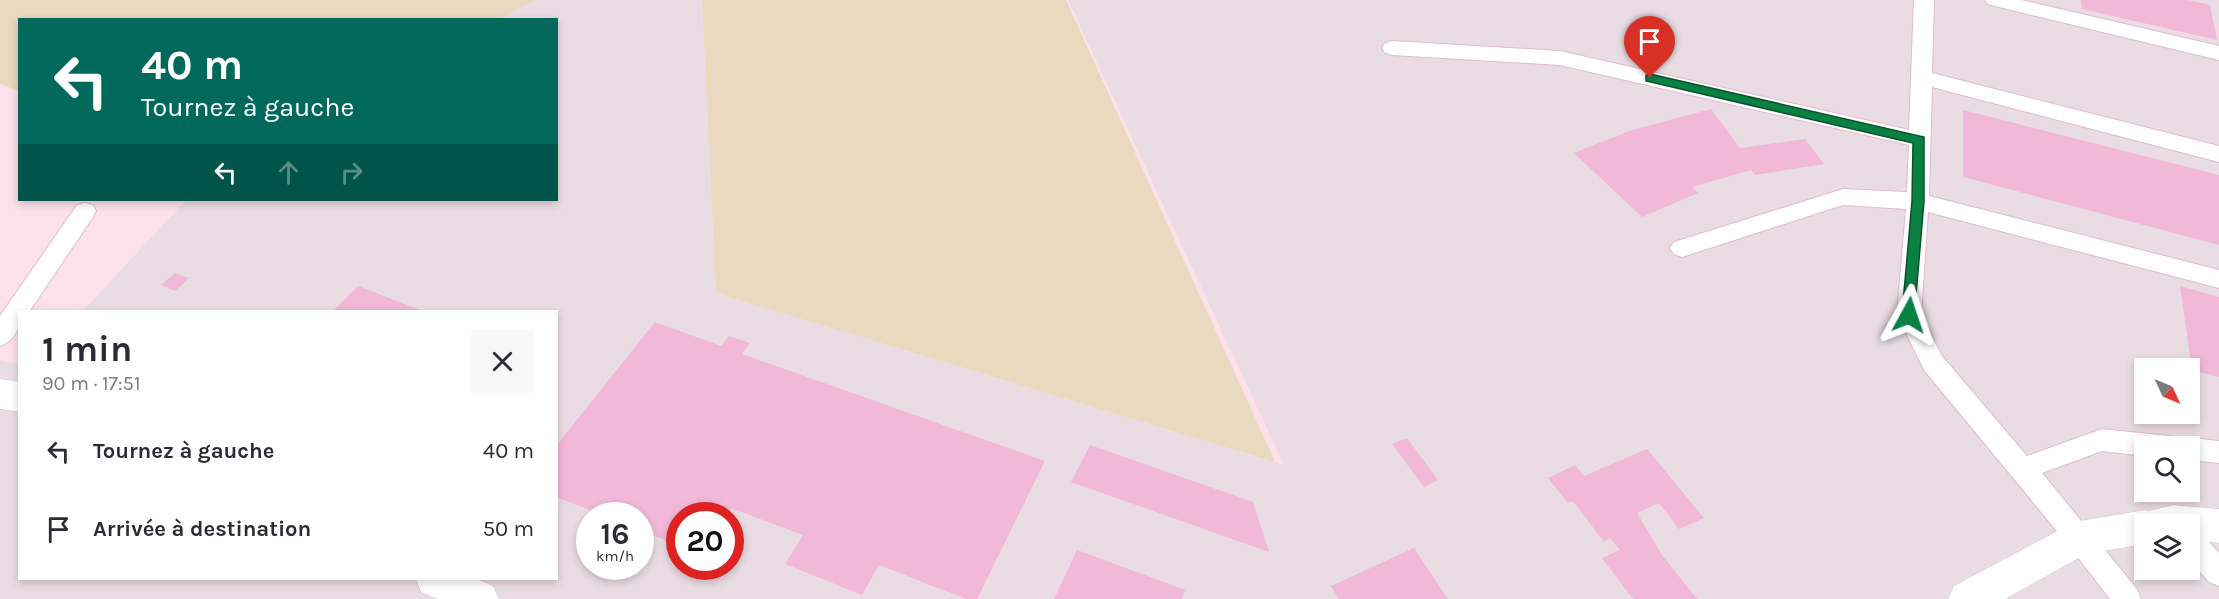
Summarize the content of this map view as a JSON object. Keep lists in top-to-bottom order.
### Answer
{
  "north": "bottom right",
  "page": {
    "turn": ["40 m", "Tournez à gauche"],
    "heading": ["1 min", "90 m · 17:51"],
    "list": [
      {
        "name": "Tournez à gauche",
        "value": "40 m"
      },
      {
        "name": "Arrivée à destination",
        "value": "50 m"
      }
    ],
    "speed": "16 km/h",
    "limit": "20"
  }
}
